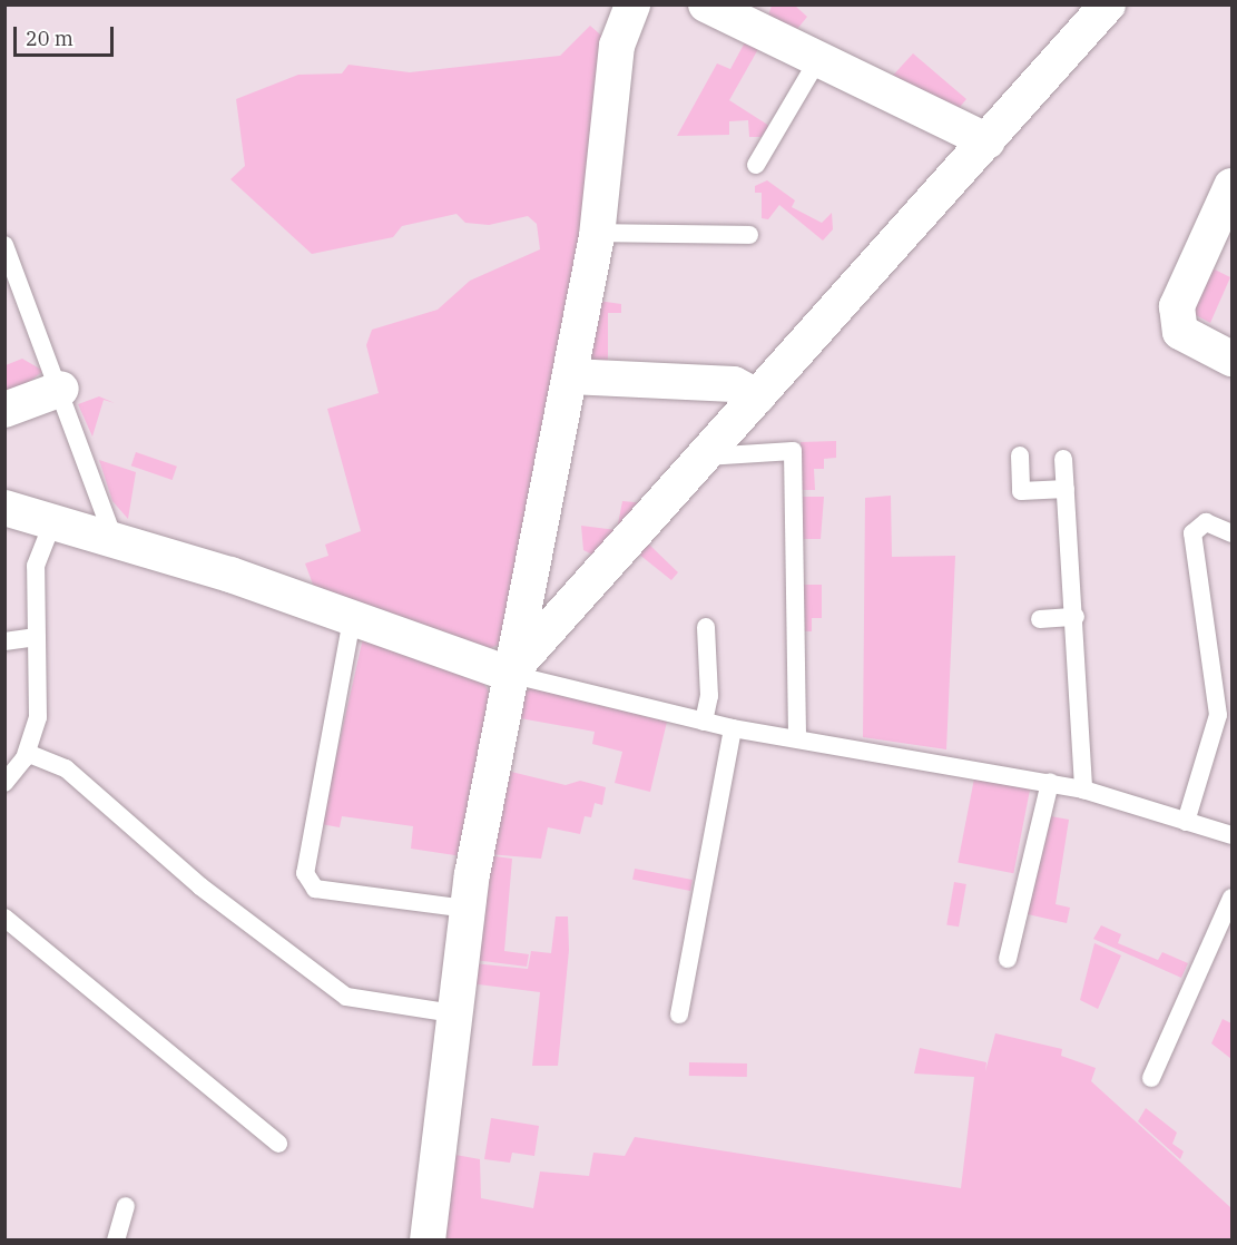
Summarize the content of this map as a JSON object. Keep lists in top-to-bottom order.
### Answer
{
  "scale_bar": "20 m"
}
